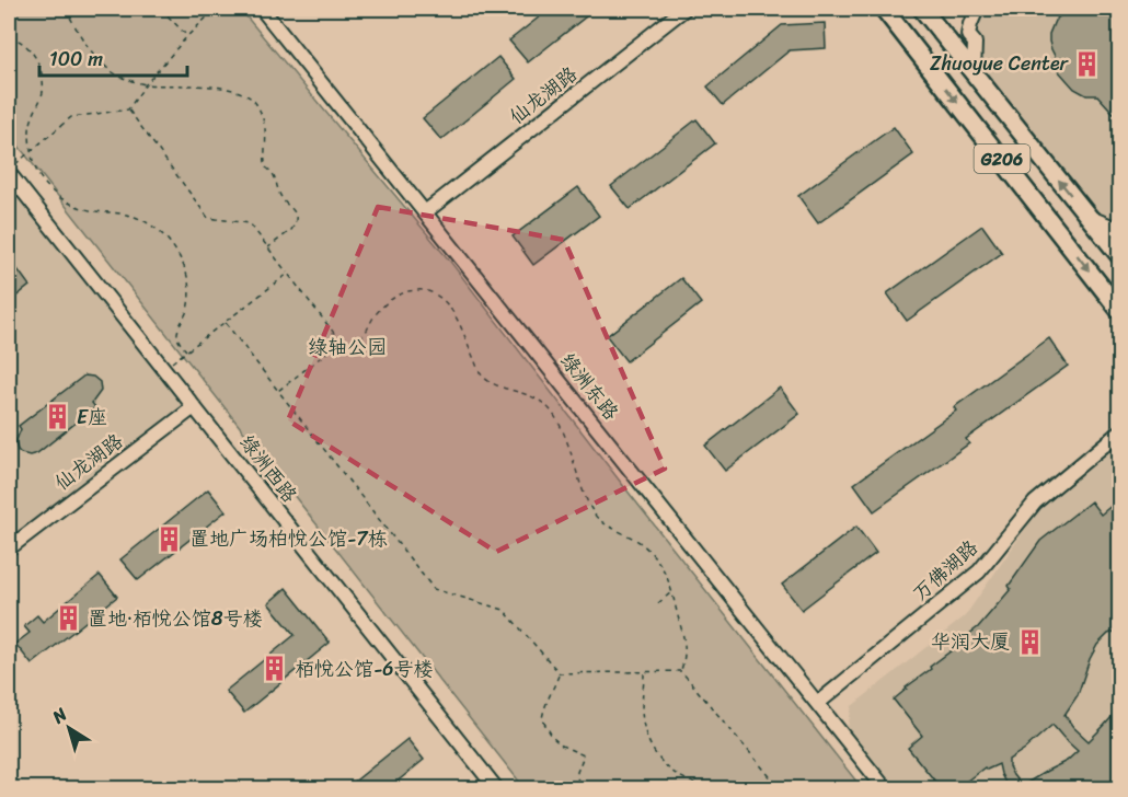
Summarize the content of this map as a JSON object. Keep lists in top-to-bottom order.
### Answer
{
  "streets": {
    "main road": ["G206"],
    "street": [
      "仙龙湖路",
      "绿洲东路",
      "绿洲西路",
      "万佛湖路"
    ]
  },
  "crossings": [
    ["仙龙湖路", "绿洲东路"],
    ["仙龙湖路", "绿洲西路"],
    ["绿洲东路", "万佛湖路"]
  ],
  "parks": ["绿轴公园"],
  "places": {
    "building": [
      "Zhuoyue Center",
      "E座",
      "置地广场柏悦公馆-7栋",
      "置地·栢悦公馆8号楼",
      "华润大厦",
      "栢悦公馆-6号楼"
    ]
  },
  "scale_bar": "100 m",
  "north": "top left"
}
